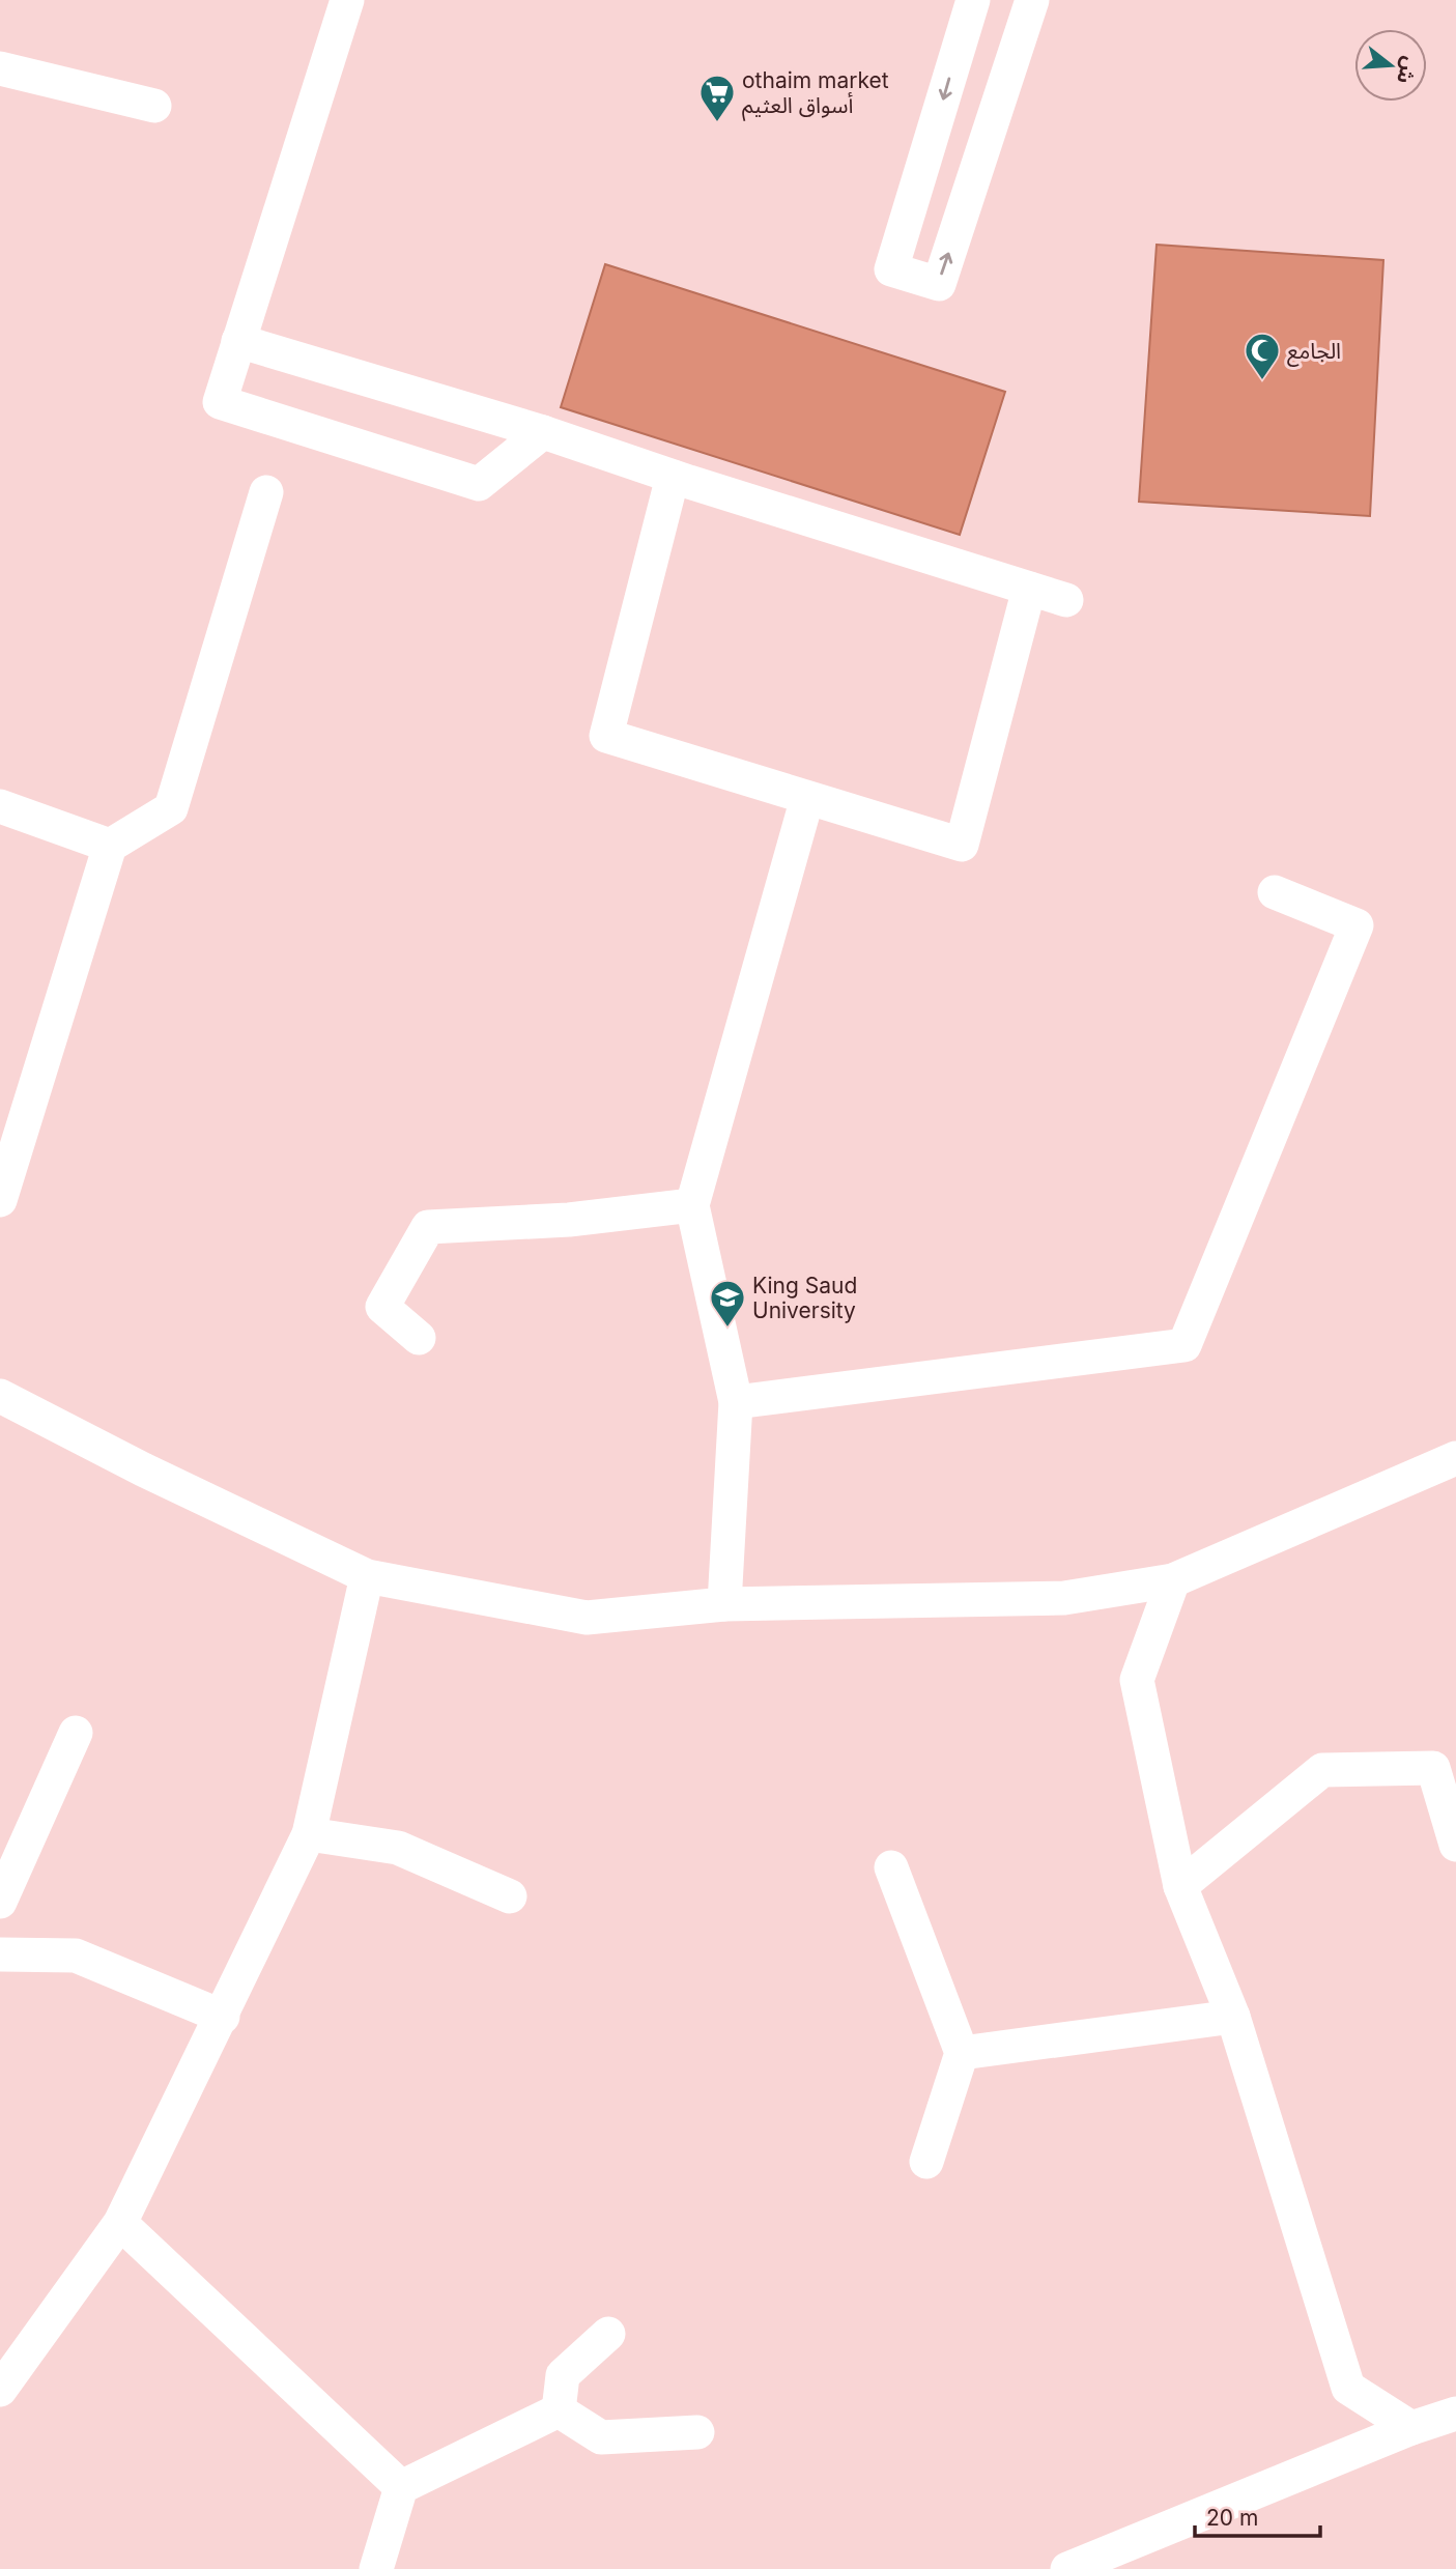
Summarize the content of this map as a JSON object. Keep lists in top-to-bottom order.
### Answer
{
  "places": {
    "supermarket": ["othaim market أسواق العثيم"],
    "mosque": ["الجامع"],
    "school or university": ["King Saud University"]
  },
  "scale_bar": "20 m",
  "north": "right"
}
